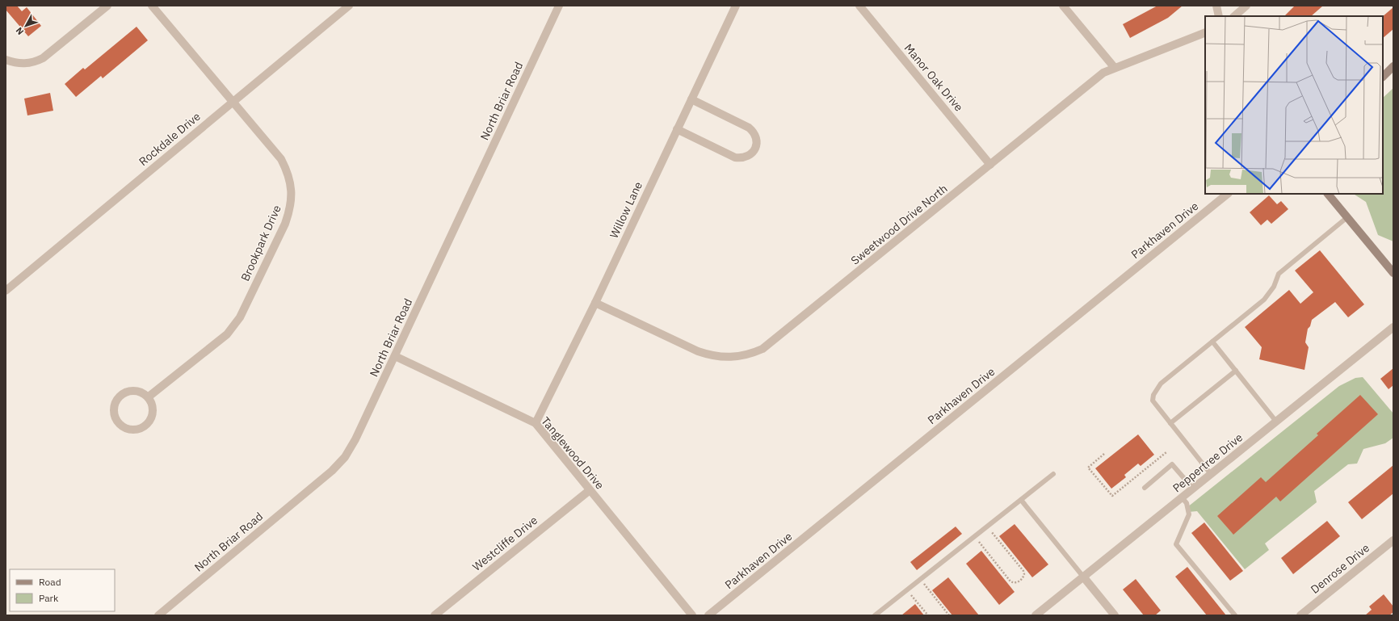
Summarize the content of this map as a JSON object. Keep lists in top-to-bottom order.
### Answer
{
  "streets": {
    "street": [
      "Manor Oak Drive",
      "North Briar Road",
      "Rockdale Drive",
      "Willow Lane",
      "Sweetwood Drive North",
      "Parkhaven Drive",
      "Brookpark Drive",
      "Tanglewood Drive",
      "Peppertree Drive",
      "Westcliffe Drive",
      "Denrose Drive"
    ]
  },
  "crossings": [
    ["Manor Oak Drive", "Sweetwood Drive North"],
    ["North Briar Road", "Tanglewood Drive"],
    ["Rockdale Drive", "Brookpark Drive"],
    ["Willow Lane", "Sweetwood Drive North"],
    ["Willow Lane", "Tanglewood Drive"],
    ["Tanglewood Drive", "Westcliffe Drive"]
  ],
  "legend": ["Road", "Park"],
  "north": "bottom left"
}
